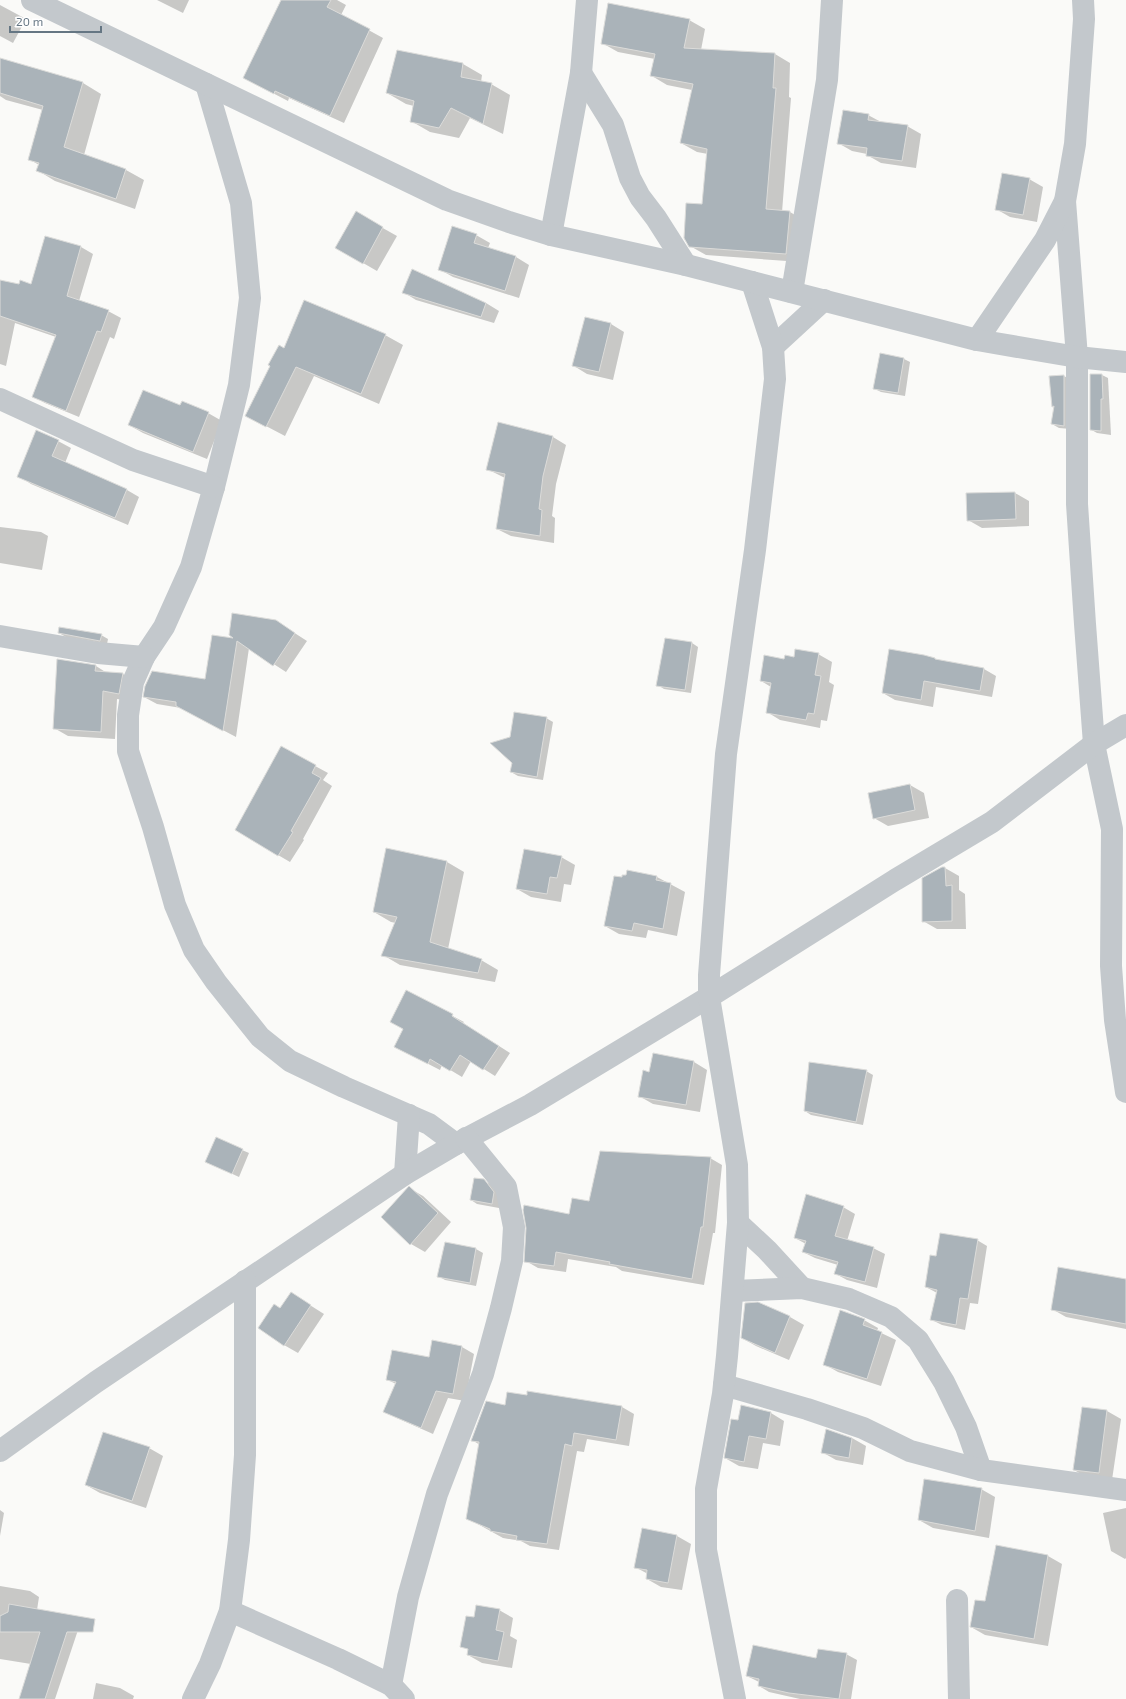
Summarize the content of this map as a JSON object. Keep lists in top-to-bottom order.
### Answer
{
  "scale_bar": "20 m"
}
